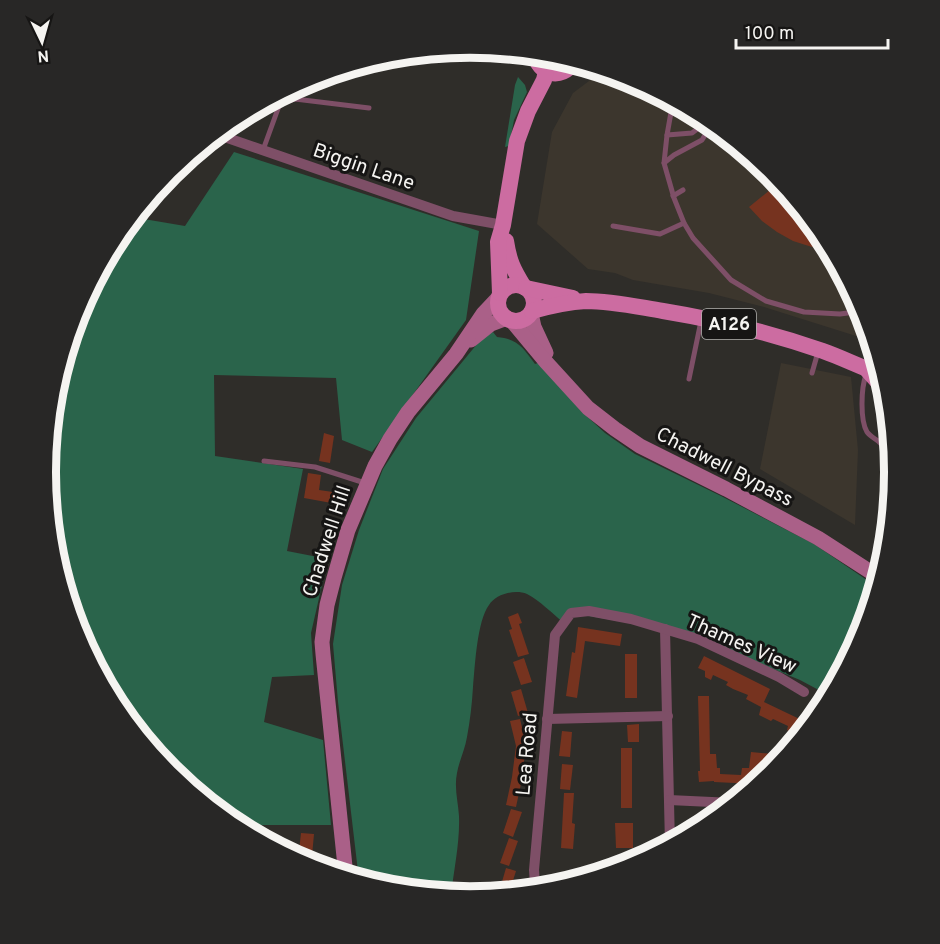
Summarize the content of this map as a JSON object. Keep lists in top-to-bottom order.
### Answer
{
  "streets": {
    "main road": ["A126"],
    "street": [
      "Biggin Lane",
      "Chadwell Bypass",
      "Chadwell Hill",
      "Thames View",
      "Lea Road"
    ]
  },
  "crossings": [
    ["A126", "Chadwell Bypass"],
    ["A126", "Chadwell Hill"],
    ["Chadwell Bypass", "Chadwell Hill"],
    ["Thames View", "Lea Road"]
  ],
  "scale_bar": "100 m",
  "north": "bottom"
}
